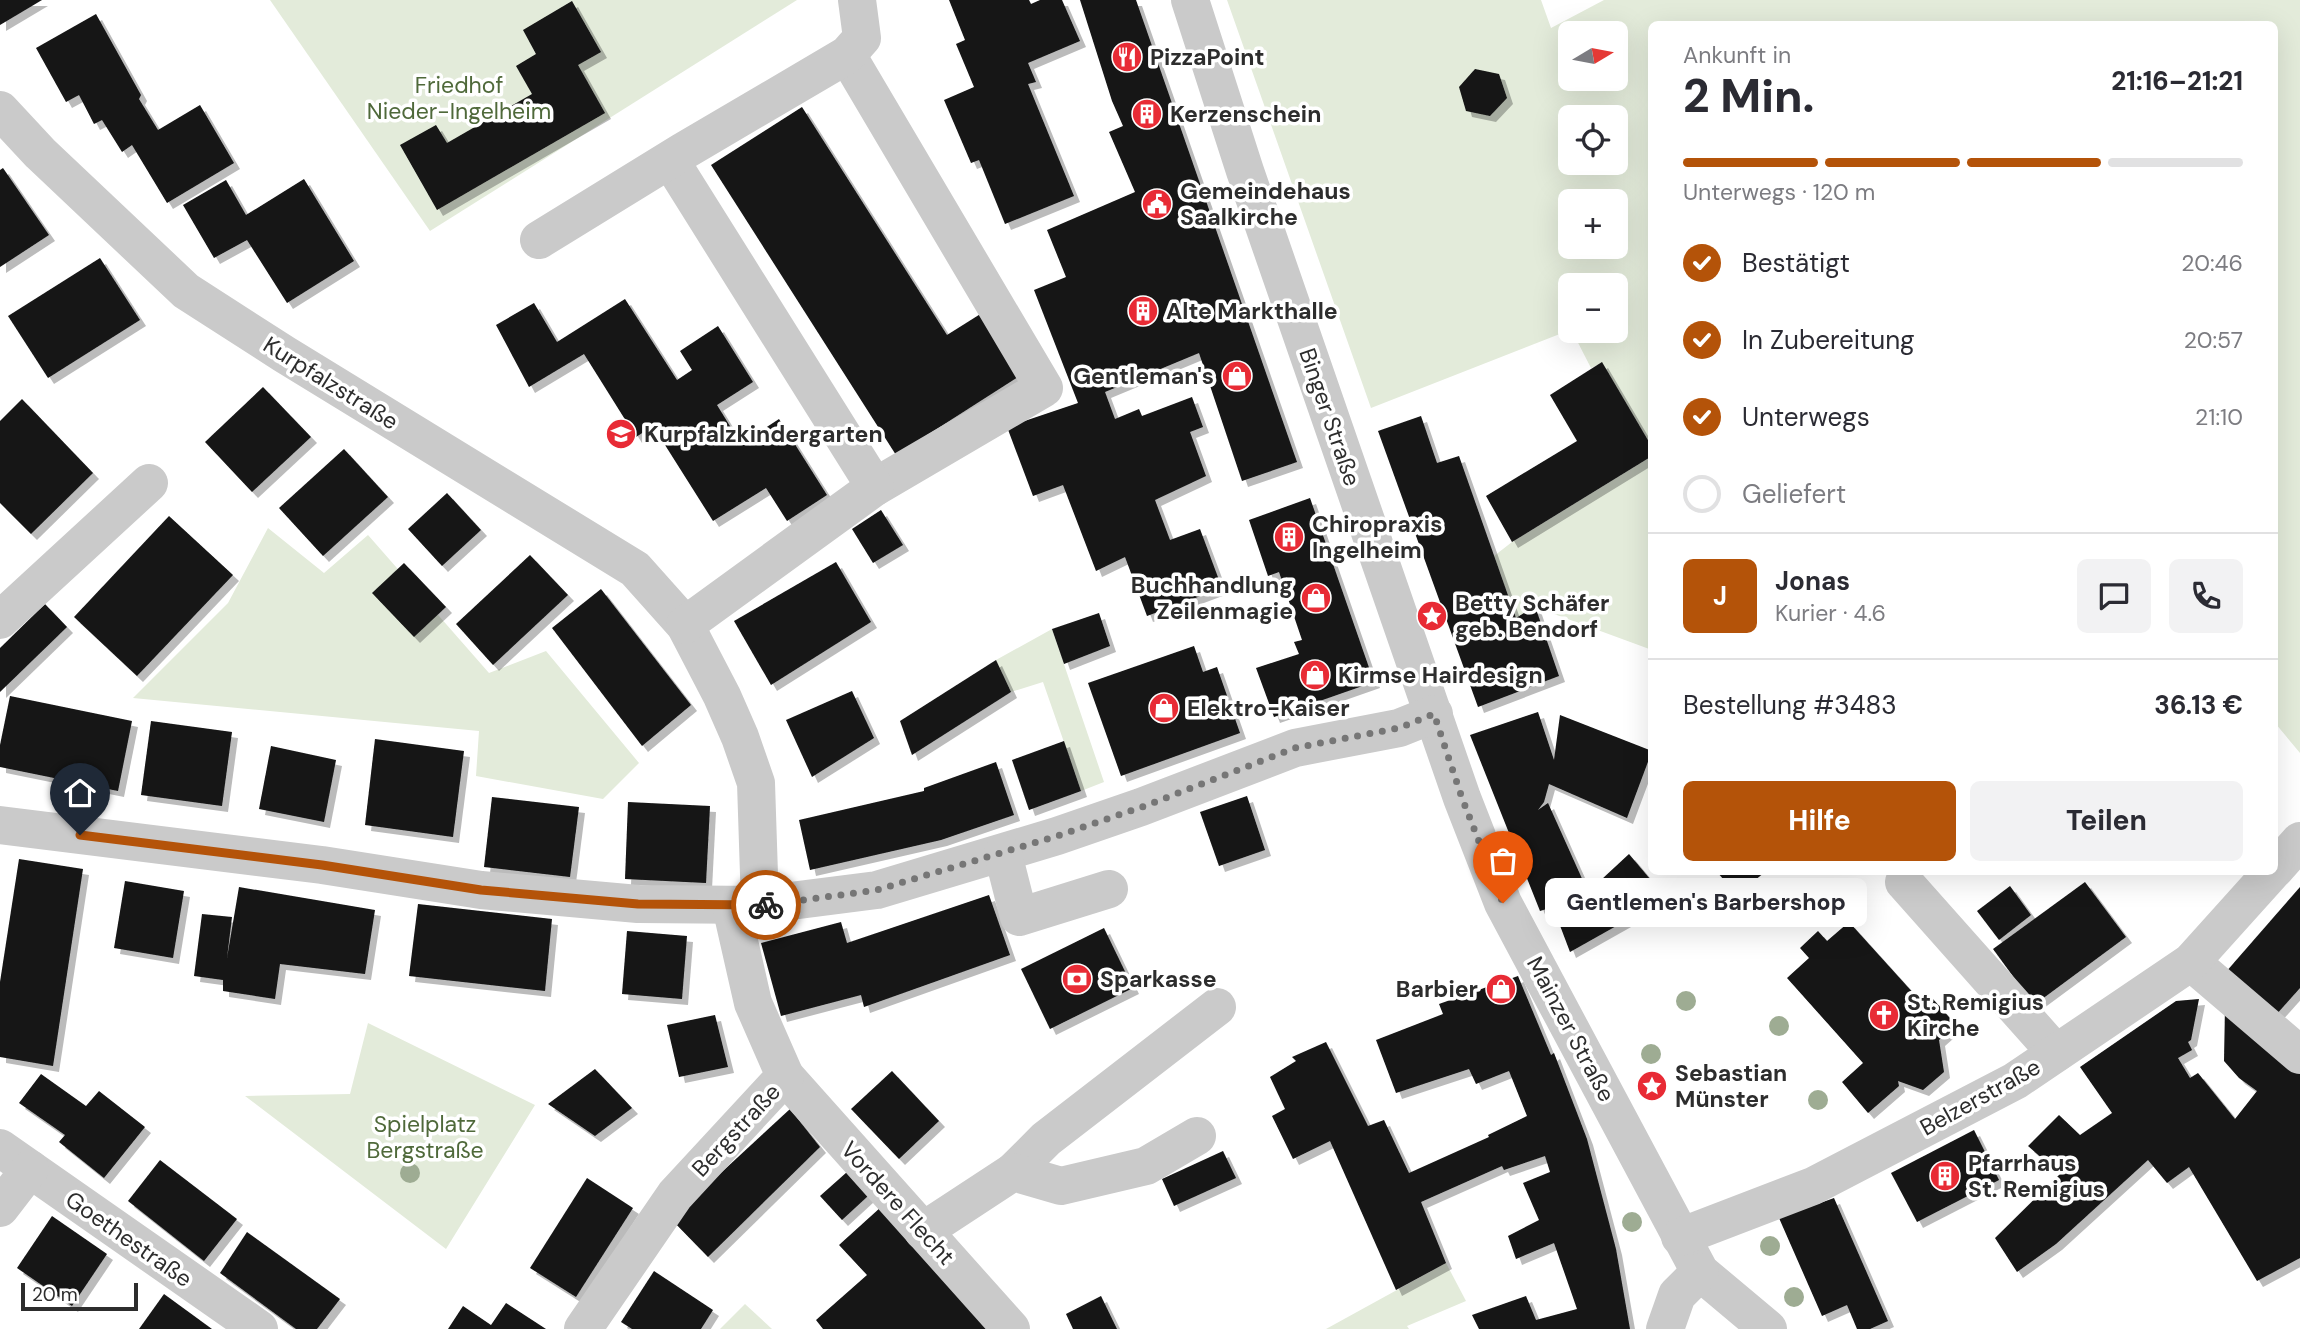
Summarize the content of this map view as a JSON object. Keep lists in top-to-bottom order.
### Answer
{
  "streets": {
    "street": [
      "Kurpfalzstraße",
      "Binger Straße",
      "Mainzer Straße",
      "Belzerstraße",
      "Bergstraße",
      "Vordere Flecht",
      "Goethestraße"
    ]
  },
  "crossings": [
    ["Kurpfalzstraße", "Bergstraße"],
    ["Binger Straße", "Mainzer Straße"],
    ["Mainzer Straße", "Belzerstraße"],
    ["Bergstraße", "Vordere Flecht"]
  ],
  "parks": ["Friedhof Nieder-Ingelheim", "Spielplatz Bergstraße"],
  "places": {
    "restaurant": ["PizzaPoint"],
    "building": [
      "Kerzenschein",
      "Alte Markthalle",
      "Chiropraxis Ingelheim",
      "Pfarrhaus St. Remigius"
    ],
    "public building": ["Gemeindehaus Saalkirche"],
    "shop": [
      "Gentleman's",
      "Buchhandlung Zeilenmagie",
      "Kirmse Hairdesign",
      "Elektro-Kaiser",
      "Barbier"
    ],
    "school or university": ["Kurpfalzkindergarten"],
    "place": ["Betty Schäfer geb. Bendorf", "Sebastian Münster"],
    "other": ["Gentlemen's Barbershop"],
    "bank": ["Sparkasse"],
    "church": ["St. Remigius Kirche"]
  },
  "scale_bar": "20 m",
  "north": "right",
  "page": {
    "map_buttons": ["+", "−"],
    "heading": ["2 Min.", "Ankunft in", "21:16–21:21"],
    "panel": [
      "Jonas",
      "Kurier · 4.6",
      "Bestellung #3483",
      "36.13 €"
    ],
    "bar": "Unterwegs · 120 m",
    "list": [
      ["Bestätigt", "20:46"],
      ["In Zubereitung", "20:57"],
      ["Unterwegs", "21:10"],
      "Geliefert"
    ],
    "round": "J",
    "buttons": ["Hilfe", "Teilen"],
    "bubble": "Gentlemen's Barbershop",
    "scale": "20 m"
  }
}
